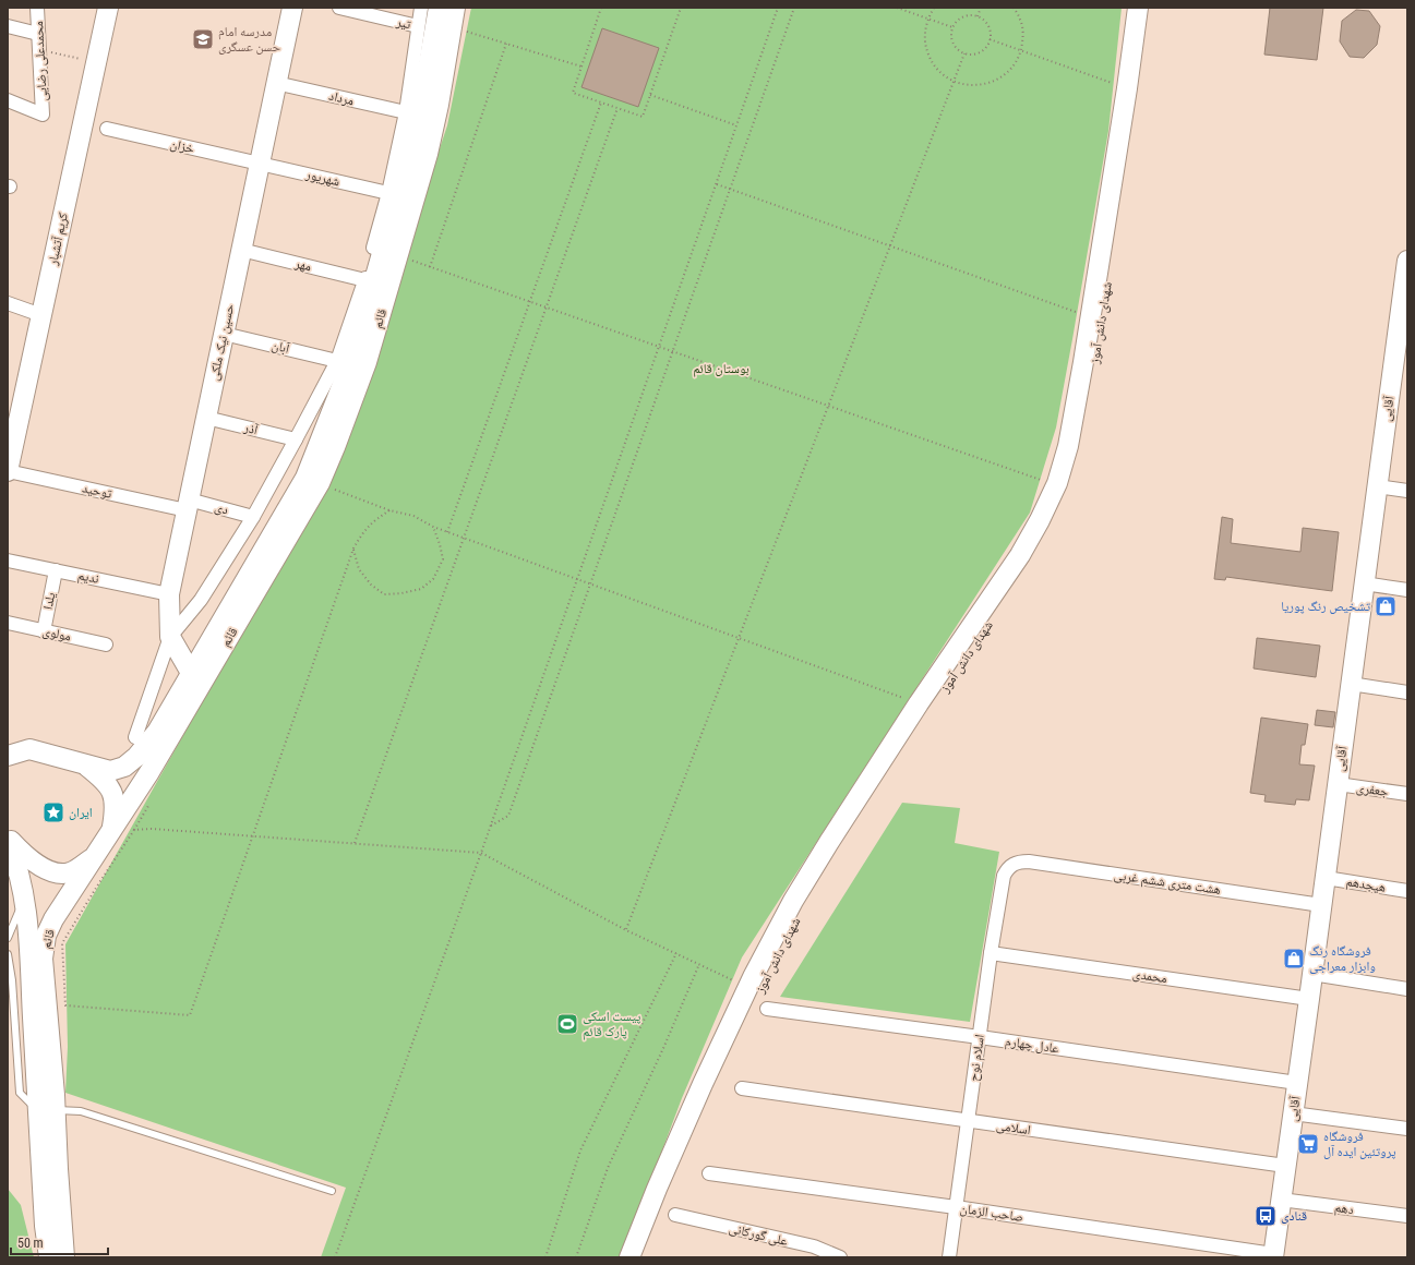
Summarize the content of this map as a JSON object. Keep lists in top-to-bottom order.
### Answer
{
  "streets": {
    "main road": [
      "کریم آتشبار",
      "قائم",
      "شهدای دانش آموز",
      "حسین نیک ملکی",
      "آقایی"
    ],
    "street": [
      "تیر",
      "محمدعلی رضایی",
      "مرداد",
      "خزان",
      "شهریور",
      "مهر",
      "آبان",
      "آذر",
      "توحید",
      "دی",
      "ندیم",
      "یلدا",
      "مولوی",
      "جعفری",
      "هشت متری ششم غربی",
      "هیجدهم",
      "محمدی",
      "عادل چهارم",
      "اسلام نوح",
      "اسلامی",
      "دهم",
      "صاحب الزمان",
      "علی گورکانی"
    ]
  },
  "crossings": [
    ["مرداد", "حسین نیک ملکی"],
    ["خزان", "شهریور"],
    ["خزان", "حسین نیک ملکی"],
    ["شهریور", "حسین نیک ملکی"],
    ["کریم آتشبار", "توحید"],
    ["مهر", "حسین نیک ملکی"],
    ["قائم", "حسین نیک ملکی"],
    ["حسین نیک ملکی", "آبان"],
    ["حسین نیک ملکی", "آذر"],
    ["حسین نیک ملکی", "توحید"],
    ["حسین نیک ملکی", "دی"],
    ["حسین نیک ملکی", "ندیم"],
    ["آقایی", "جعفری"],
    ["آقایی", "هشت متری ششم غربی"],
    ["آقایی", "هیجدهم"],
    ["آقایی", "محمدی"],
    ["آقایی", "عادل چهارم"],
    ["آقایی", "اسلامی"],
    ["آقایی", "دهم"],
    ["آقایی", "صاحب الزمان"],
    ["توحید", "دی"],
    ["ندیم", "یلدا"],
    ["یلدا", "مولوی"],
    ["هشت متری ششم غربی", "اسلام نوح"],
    ["محمدی", "اسلام نوح"],
    ["عادل چهارم", "اسلام نوح"],
    ["اسلام نوح", "اسلامی"],
    ["اسلام نوح", "صاحب الزمان"]
  ],
  "parks": ["بوستان قائم"],
  "places": {
    "school or university": ["مدرسه امام حسن عسگری"],
    "shop": ["تشخیص رنگ پوریا", "فروشگاه رنگ وابزار معراجی"],
    "place": ["ایران"],
    "sports": ["پیست اسکی پارک قائم"],
    "supermarket": ["فروشگاه پروتئین ایده آل"],
    "bus stop": ["قنادی"]
  },
  "scale_bar": "50 m"
}
